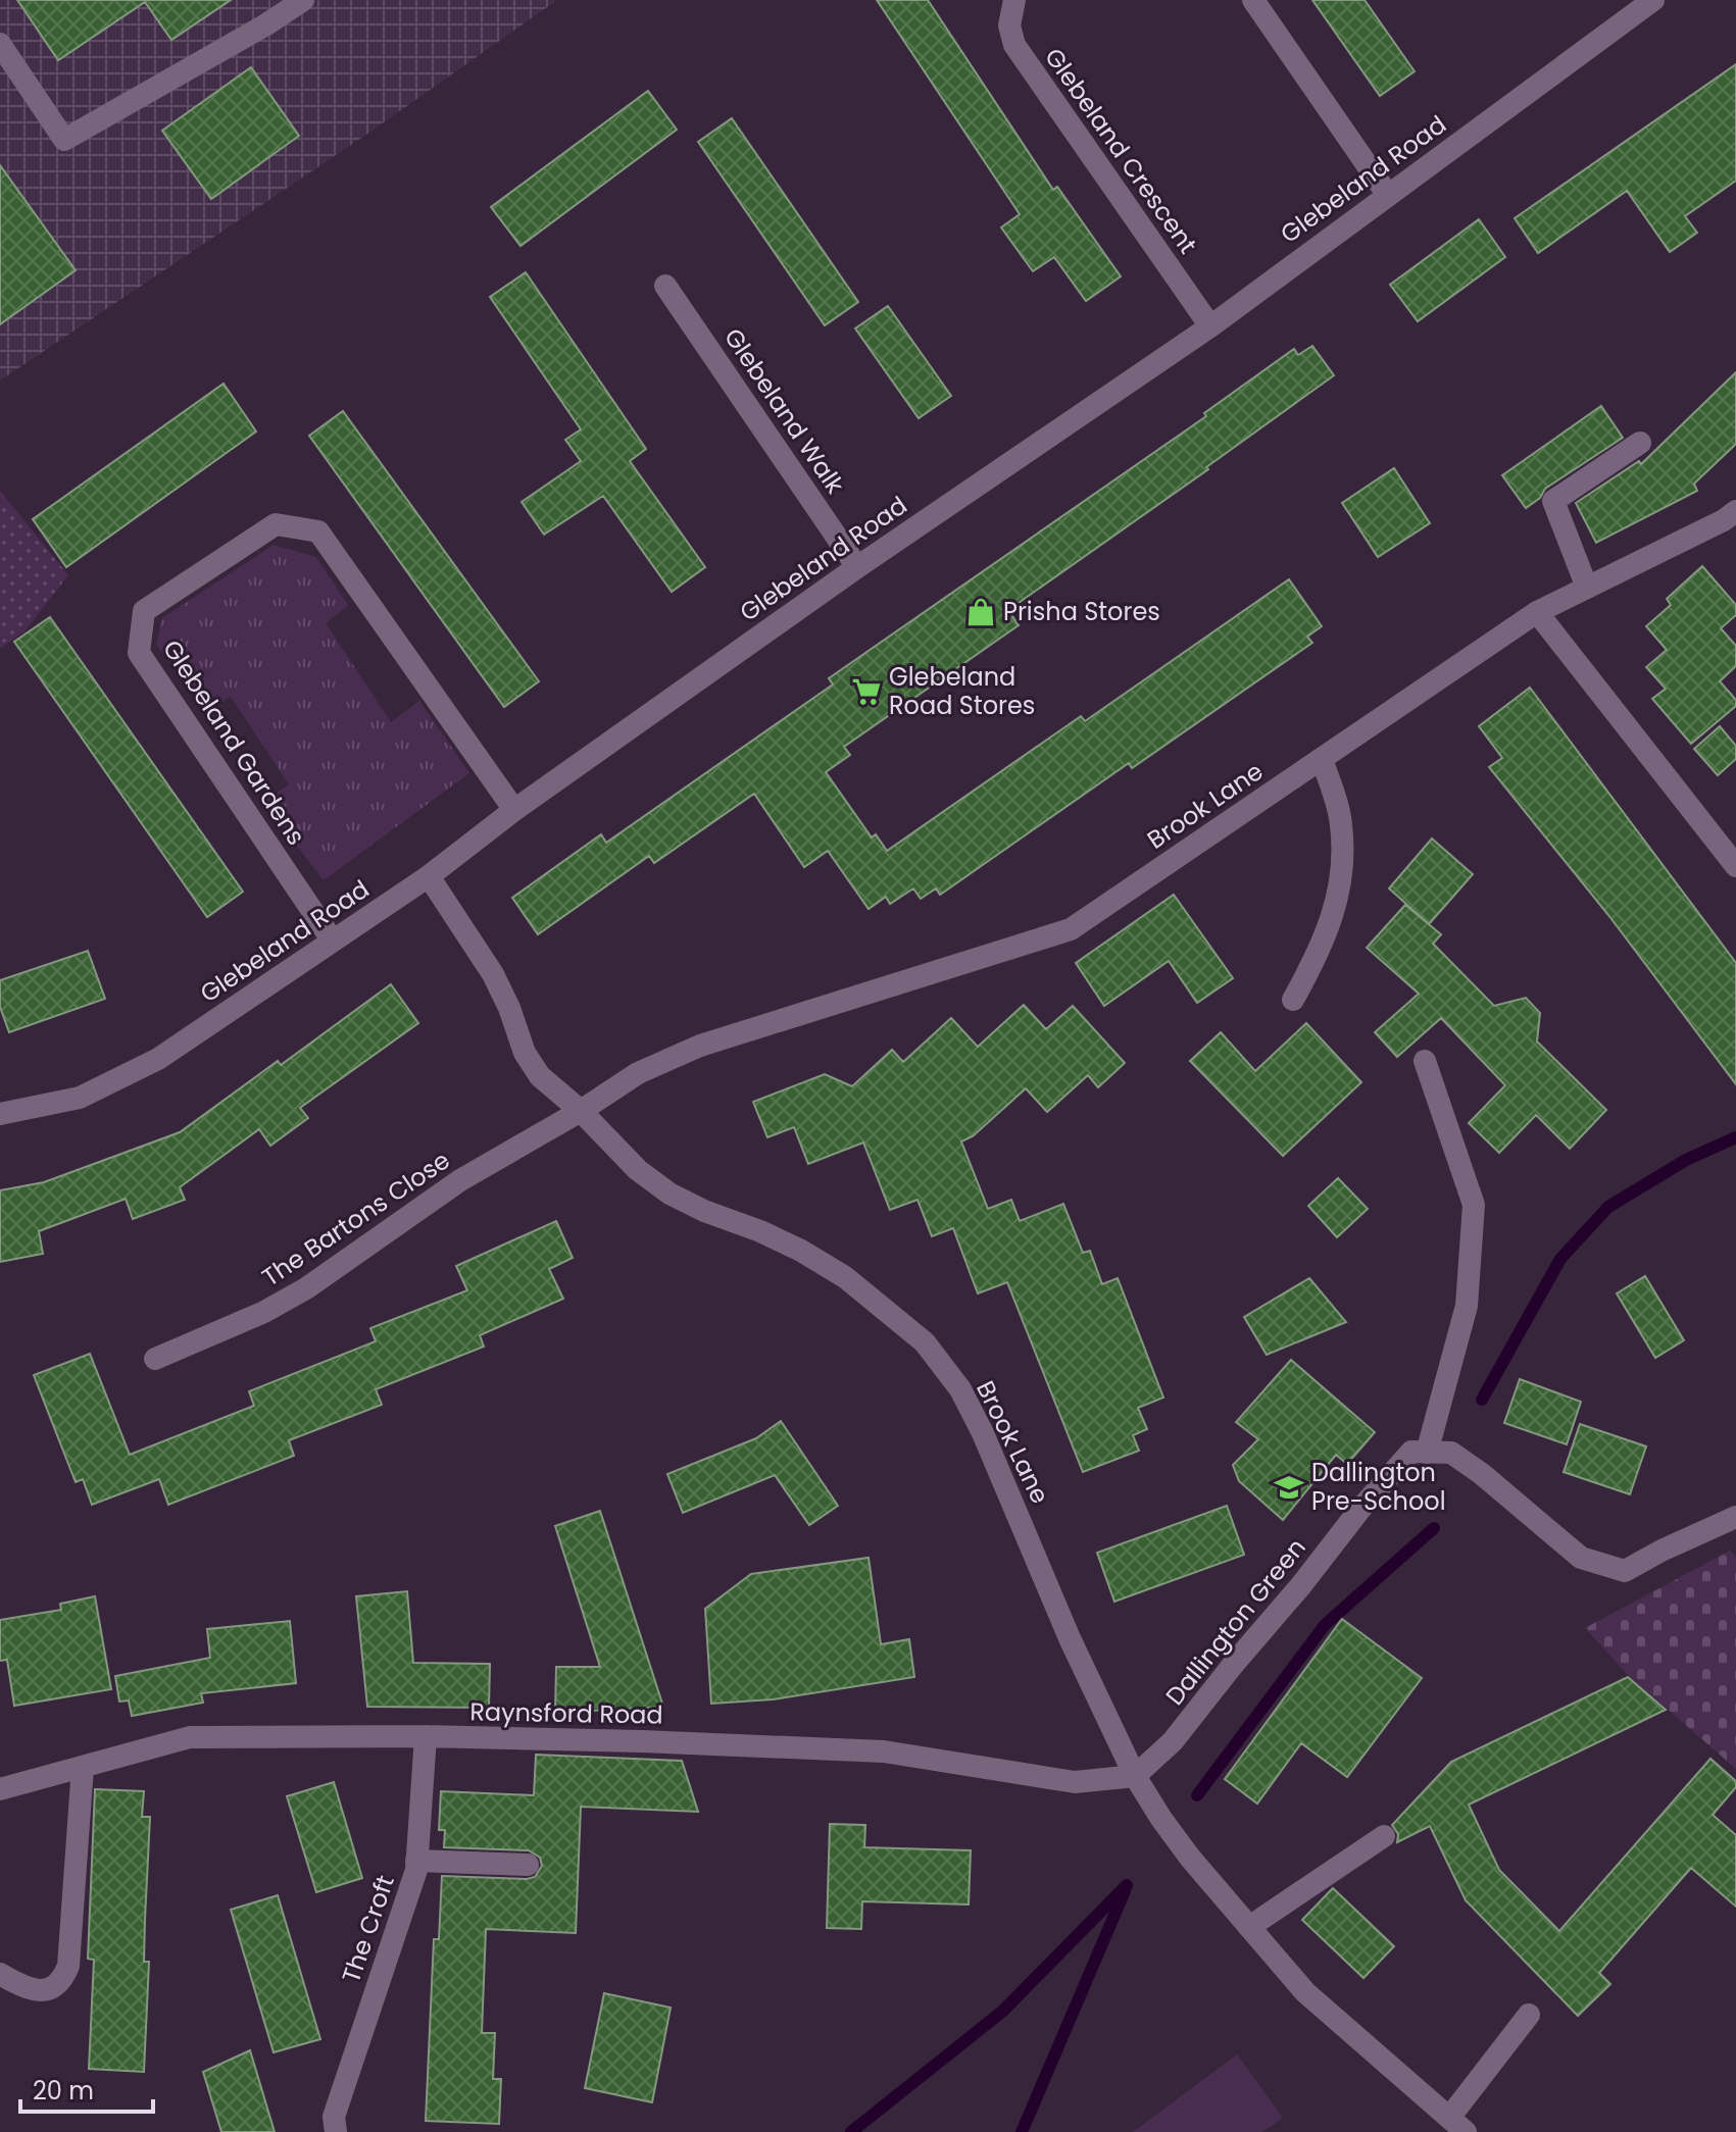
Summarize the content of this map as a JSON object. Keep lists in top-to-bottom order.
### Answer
{
  "streets": {
    "street": [
      "Glebeland Crescent",
      "Glebeland Road",
      "Glebeland Walk",
      "Glebeland Gardens",
      "Brook Lane",
      "The Bartons Close",
      "Dallington Green",
      "Raynsford Road",
      "The Croft"
    ]
  },
  "crossings": [
    ["Glebeland Crescent", "Glebeland Road"],
    ["Glebeland Road", "Glebeland Walk"],
    ["Glebeland Road", "Glebeland Gardens"],
    ["Glebeland Road", "Brook Lane"],
    ["Brook Lane", "The Bartons Close"],
    ["Brook Lane", "Dallington Green"],
    ["Brook Lane", "Raynsford Road"],
    ["Dallington Green", "Raynsford Road"],
    ["Raynsford Road", "The Croft"]
  ],
  "places": {
    "shop": ["Prisha Stores"],
    "supermarket": ["Glebeland Road Stores"],
    "school or university": ["Dallington Pre-School"]
  },
  "scale_bar": "20 m"
}
